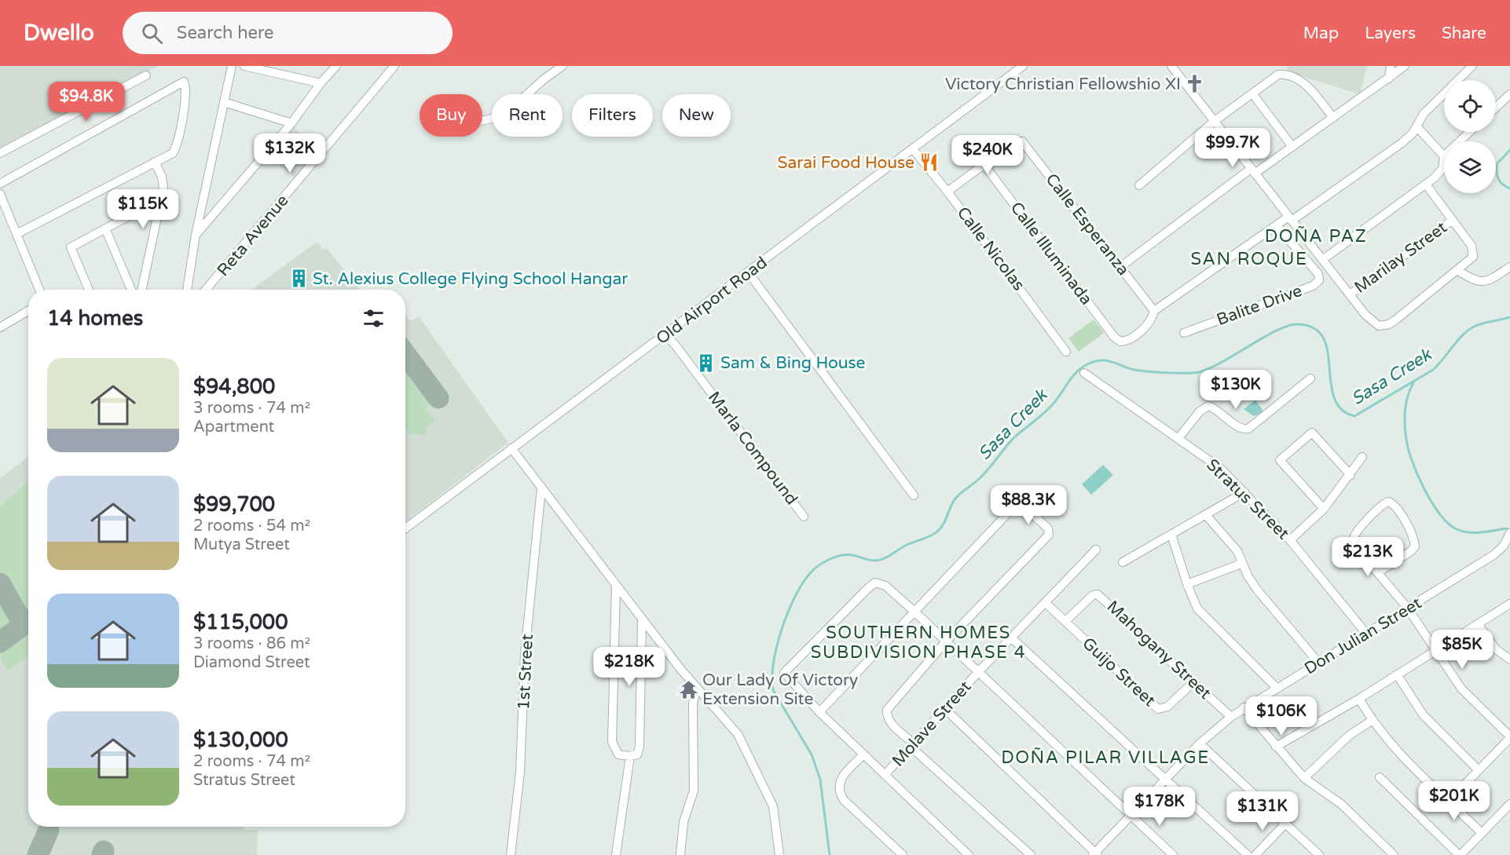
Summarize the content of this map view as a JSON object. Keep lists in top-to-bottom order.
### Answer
{
  "streets": {
    "street": [
      "Calle Esperanza",
      "Reta Avenue",
      "Calle Nicolas",
      "Calle Illuminada",
      "Marilay Street",
      "Old Airport Road",
      "Balite Drive",
      "Marla Compound",
      "Stratus Street",
      "Don Julian Street",
      "Mahogany Street",
      "1st Street",
      "Guijo Street",
      "Molave Street"
    ]
  },
  "crossings": [
    ["Calle Esperanza", "Calle Illuminada"],
    ["Calle Nicolas", "Old Airport Road"],
    ["Old Airport Road", "Marla Compound"],
    ["Stratus Street", "Don Julian Street"],
    ["Don Julian Street", "Mahogany Street"],
    ["Mahogany Street", "Guijo Street"],
    ["Guijo Street", "Molave Street"]
  ],
  "districts": [
    "DOÑA PAZ",
    "SAN ROQUE",
    "SOUTHERN HOMES SUBDIVISION PHASE 4",
    "DOÑA PILAR VILLAGE"
  ],
  "water": ["Sasa Creek"],
  "places": {
    "church": ["Victory Christian Fellowshio XI"],
    "restaurant": ["Sarai Food House"],
    "building": ["St. Alexius College Flying School Hangar", "Sam & Bing House"],
    "temple": ["Our Lady Of Victory Extension Site"]
  },
  "page": {
    "header": "Dwello",
    "search": "Search here",
    "nav": ["Map", "Layers", "Share"],
    "price": [
      "$94.8K",
      "$99.7K",
      "$132K",
      "$240K",
      "$115K",
      "$130K",
      "$88.3K",
      "$213K",
      "$85K",
      "$218K",
      "$106K",
      "$201K",
      "$178K",
      "$131K"
    ],
    "chip": [
      "Buy",
      "Rent",
      "Filters",
      "New"
    ],
    "heading": "14 homes",
    "list": [
      {
        "name": "$94,800",
        "note": "3 rooms · 74 m² · Apartment"
      },
      {
        "name": "$99,700",
        "note": "2 rooms · 54 m² · Mutya Street"
      },
      {
        "name": "$115,000",
        "note": "3 rooms · 86 m² · Diamond Street"
      },
      {
        "name": "$130,000",
        "note": "2 rooms · 74 m² · Stratus Street"
      }
    ]
  }
}
